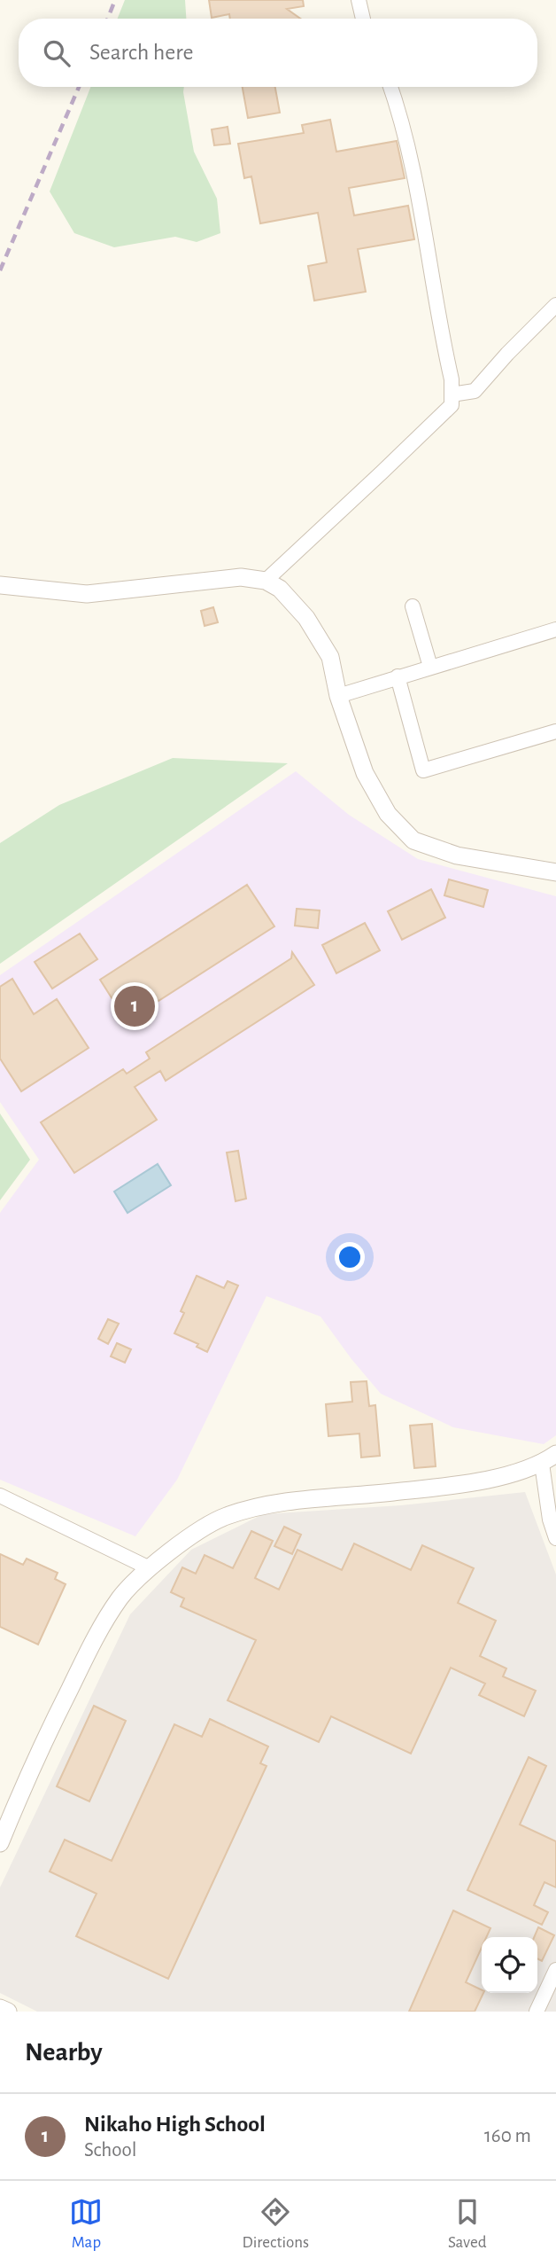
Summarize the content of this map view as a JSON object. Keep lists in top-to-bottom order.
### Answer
{
  "page": {
    "search": "Search here",
    "pins": "1",
    "heading": "Nearby",
    "list": [
      {
        "mark": "1",
        "name": "Nikaho High School",
        "note": "School",
        "value": "160 m"
      }
    ],
    "nav": ["Map", "Directions", "Saved"]
  }
}
